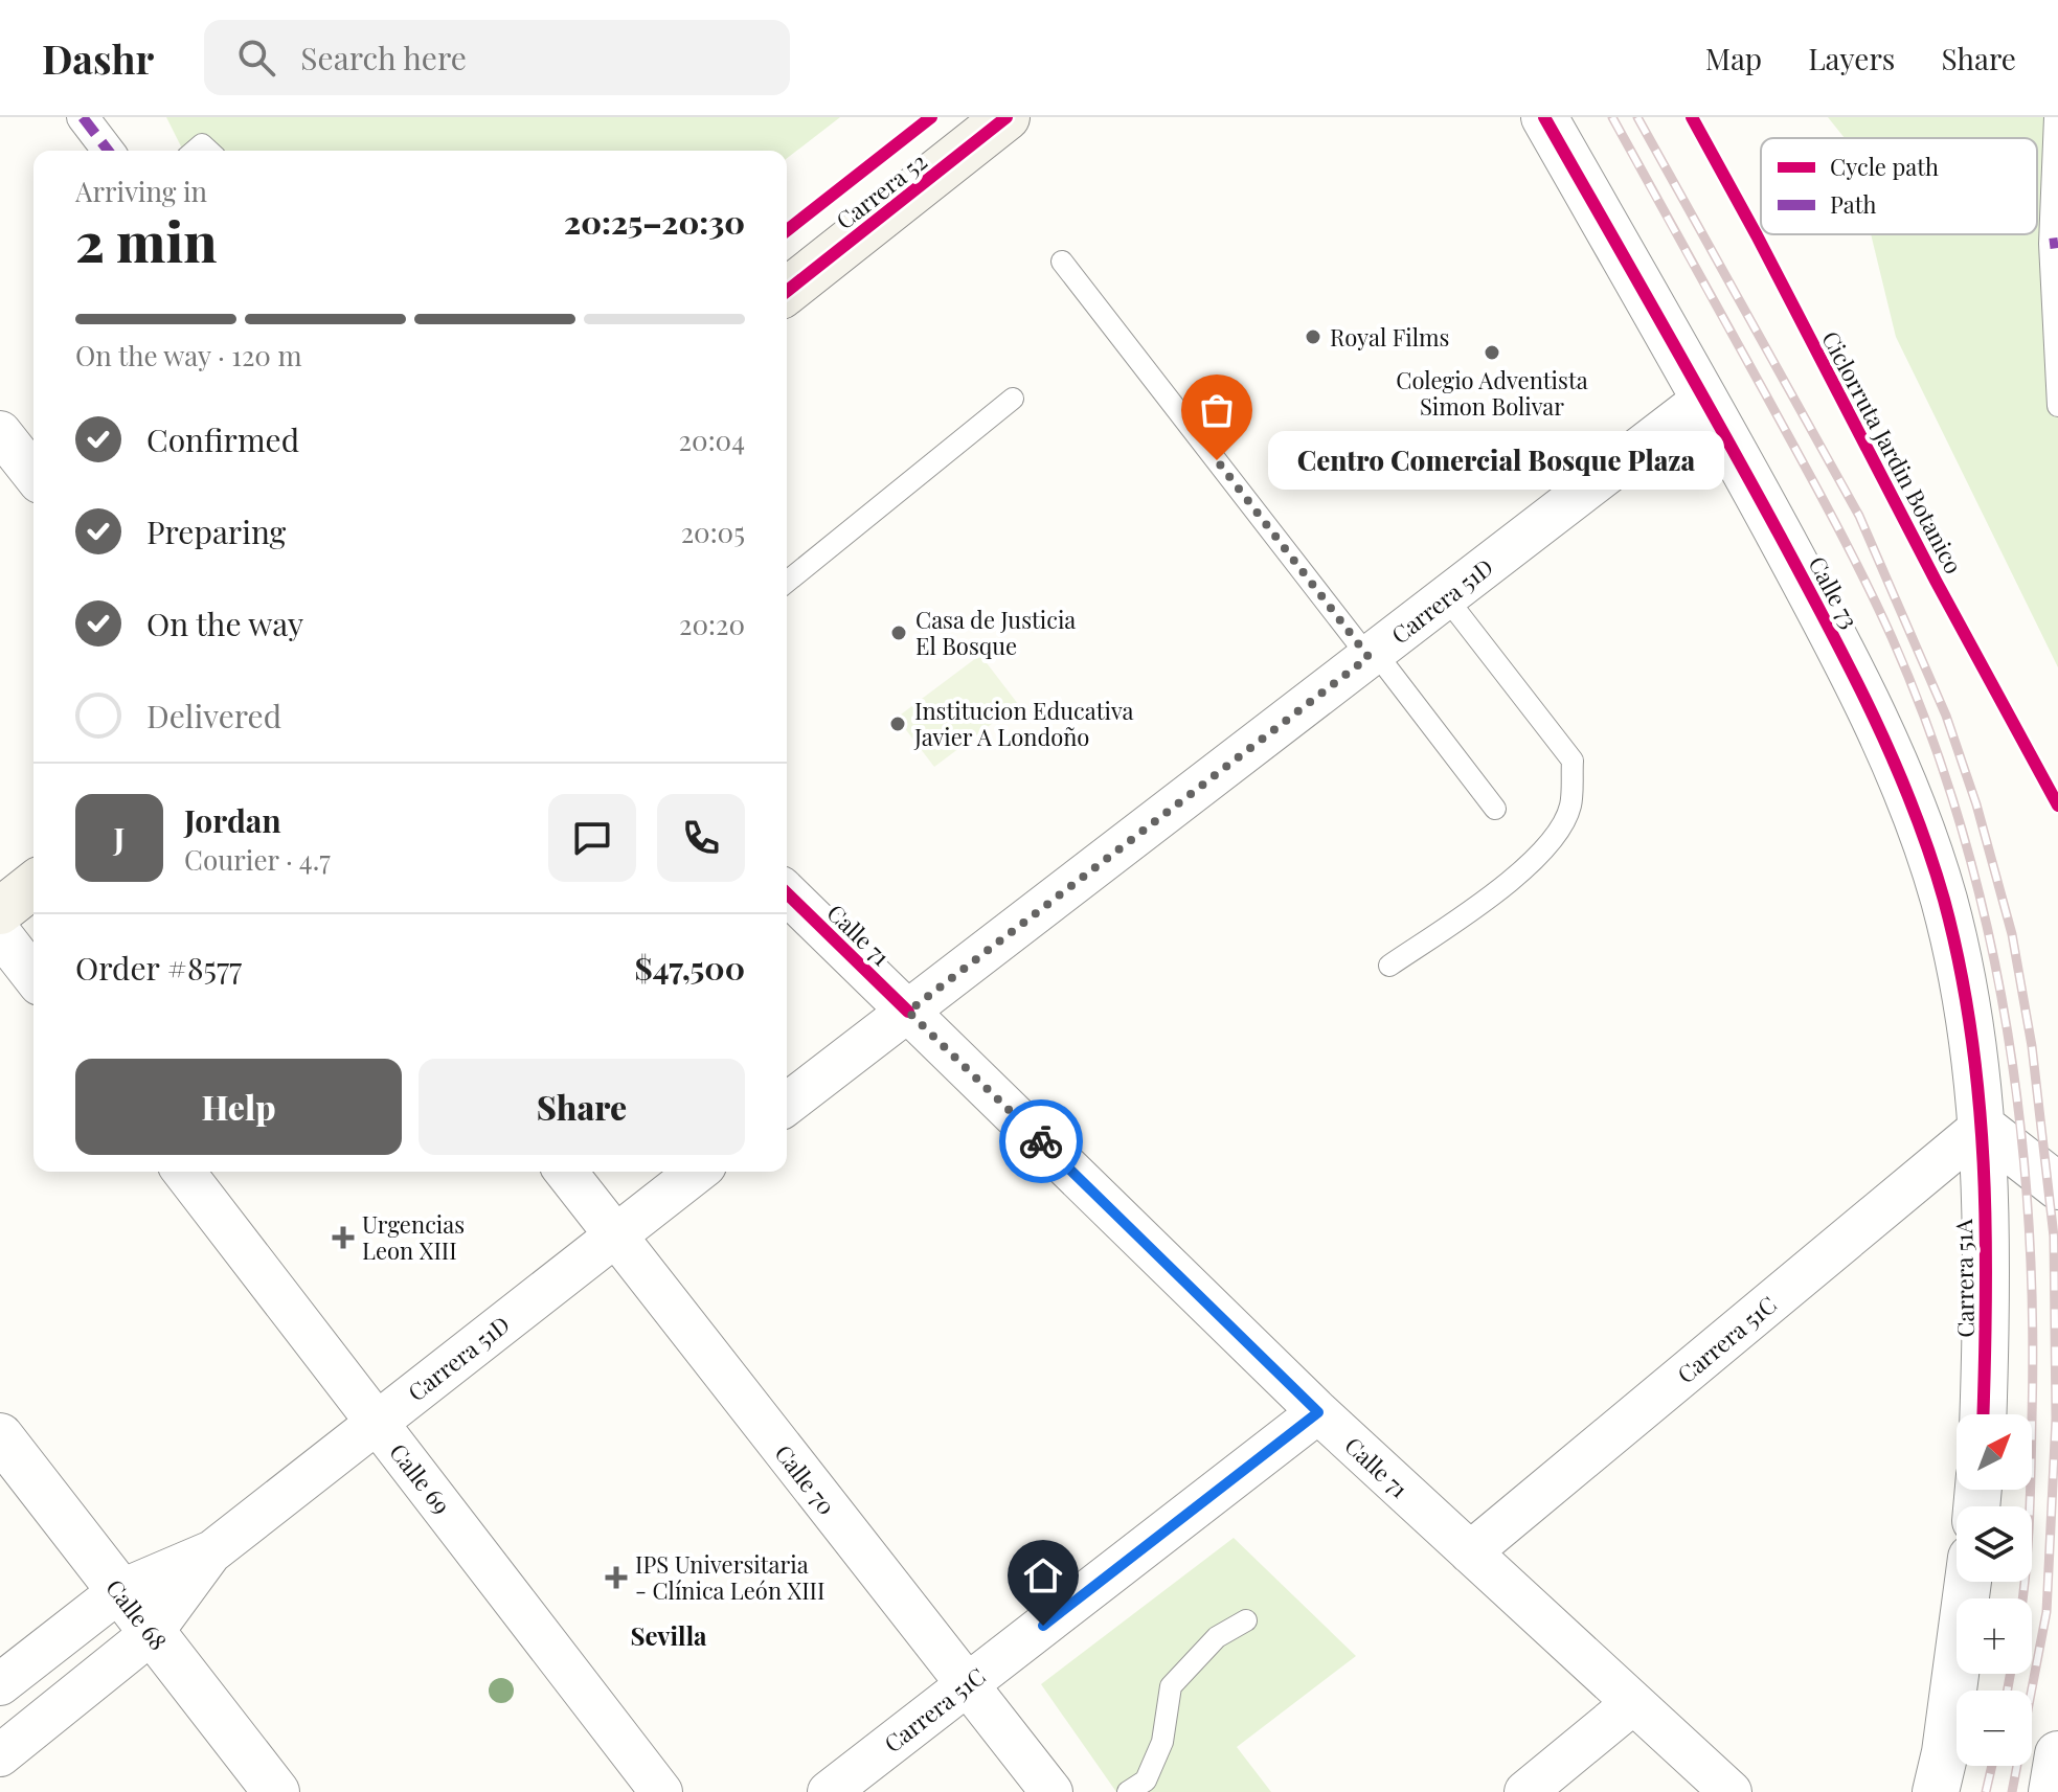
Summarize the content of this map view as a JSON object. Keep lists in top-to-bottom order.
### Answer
{
  "streets": {
    "main road": ["Carrera 52"],
    "street": [
      "Calle 73",
      "Carrera 51D",
      "Calle 71",
      "Carrera 51A",
      "Carrera 51C",
      "Calle 69",
      "Calle 70",
      "Calle 68"
    ],
    "cycle path": ["Ciclorruta Jardin Botanico"]
  },
  "crossings": [
    ["Calle 73", "Carrera 51D"],
    ["Calle 73", "Carrera 51A"],
    ["Calle 73", "Carrera 51C"],
    ["Carrera 51D", "Calle 71"],
    ["Carrera 51D", "Calle 69"],
    ["Carrera 51D", "Calle 70"],
    ["Carrera 51D", "Calle 68"],
    ["Calle 71", "Carrera 51C"],
    ["Carrera 51A", "Carrera 51C"],
    ["Carrera 51C", "Calle 70"]
  ],
  "districts": ["Sevilla"],
  "places": {
    "other": [
      "Royal Films",
      "Colegio Adventista Simon Bolivar",
      "Centro Comercial Bosque Plaza",
      "Casa de Justicia El Bosque",
      "Institucion Educativa Javier A Londoño"
    ],
    "health": ["Urgencias Leon XIII", "IPS Universitaria - Clínica León XIII"]
  },
  "legend": ["Cycle path", "Path"],
  "north": "top right",
  "page": {
    "header": "Dashr",
    "search": "Search here",
    "nav": ["Map", "Layers", "Share"],
    "heading": ["2 min", "Arriving in", "20:25–20:30"],
    "panel": [
      "Jordan",
      "Courier · 4.7",
      "Order #8577",
      "$47,500"
    ],
    "bar": "On the way · 120 m",
    "list": [
      ["Confirmed", "20:04"],
      ["Preparing", "20:05"],
      ["On the way", "20:20"],
      "Delivered"
    ],
    "bubble": "Centro Comercial Bosque Plaza",
    "round": "J",
    "buttons": ["Help", "Share"],
    "map_buttons": ["+", "−"]
  }
}
